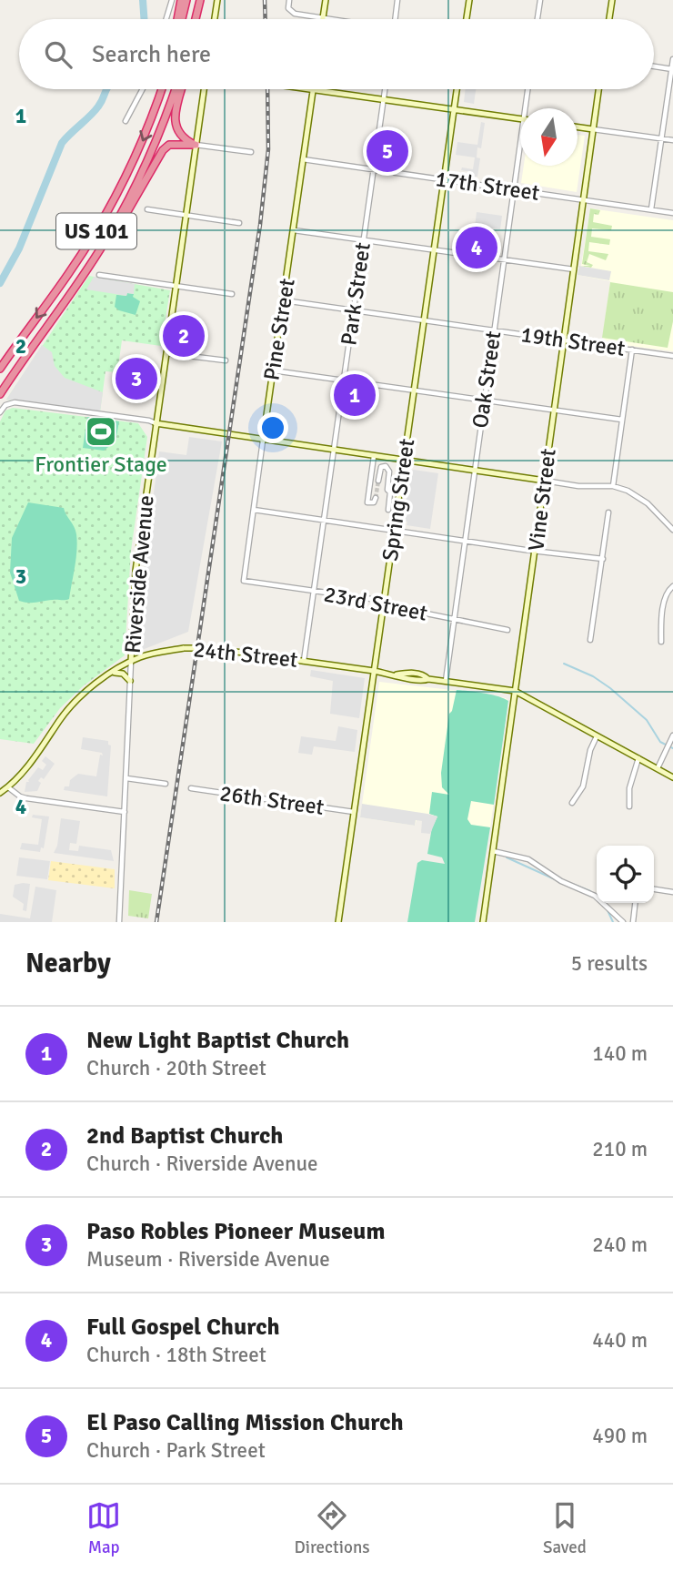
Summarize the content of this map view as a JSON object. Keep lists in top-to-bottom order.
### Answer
{
  "streets": {
    "highway": ["US 101"],
    "main road": [
      "Pine Street",
      "Spring Street",
      "Vine Street",
      "Riverside Avenue",
      "24th Street"
    ],
    "street": [
      "17th Street",
      "Park Street",
      "19th Street",
      "Oak Street",
      "23rd Street",
      "26th Street"
    ]
  },
  "crossings": [
    ["17th Street", "Park Street"],
    ["17th Street", "Pine Street"],
    ["17th Street", "Oak Street"],
    ["17th Street", "Spring Street"],
    ["17th Street", "Vine Street"],
    ["Park Street", "19th Street"],
    ["Park Street", "23rd Street"],
    ["Park Street", "24th Street"],
    ["Pine Street", "19th Street"],
    ["Pine Street", "23rd Street"],
    ["19th Street", "Oak Street"],
    ["19th Street", "Spring Street"],
    ["19th Street", "Vine Street"],
    ["Oak Street", "23rd Street"],
    ["Oak Street", "24th Street"],
    ["Spring Street", "23rd Street"],
    ["Spring Street", "24th Street"],
    ["Spring Street", "26th Street"],
    ["Vine Street", "24th Street"],
    ["Riverside Avenue", "24th Street"]
  ],
  "places": {
    "sports": ["Frontier Stage"]
  },
  "north": "bottom",
  "page": {
    "search": "Search here",
    "pins": [
      "5",
      "4",
      "2",
      "3",
      "1"
    ],
    "heading": ["Nearby", "5 results"],
    "list": [
      {
        "mark": "1",
        "name": "New Light Baptist Church",
        "note": "Church · 20th Street",
        "value": "140 m"
      },
      {
        "mark": "2",
        "name": "2nd Baptist Church",
        "note": "Church · Riverside Avenue",
        "value": "210 m"
      },
      {
        "mark": "3",
        "name": "Paso Robles Pioneer Museum",
        "note": "Museum · Riverside Avenue",
        "value": "240 m"
      },
      {
        "mark": "4",
        "name": "Full Gospel Church",
        "note": "Church · 18th Street",
        "value": "440 m"
      },
      {
        "mark": "5",
        "name": "El Paso Calling Mission Church",
        "note": "Church · Park Street",
        "value": "490 m"
      }
    ],
    "nav": ["Map", "Directions", "Saved"]
  },
  "grid": {
    "rows": [
      "1",
      "2",
      "3",
      "4"
    ]
  }
}
